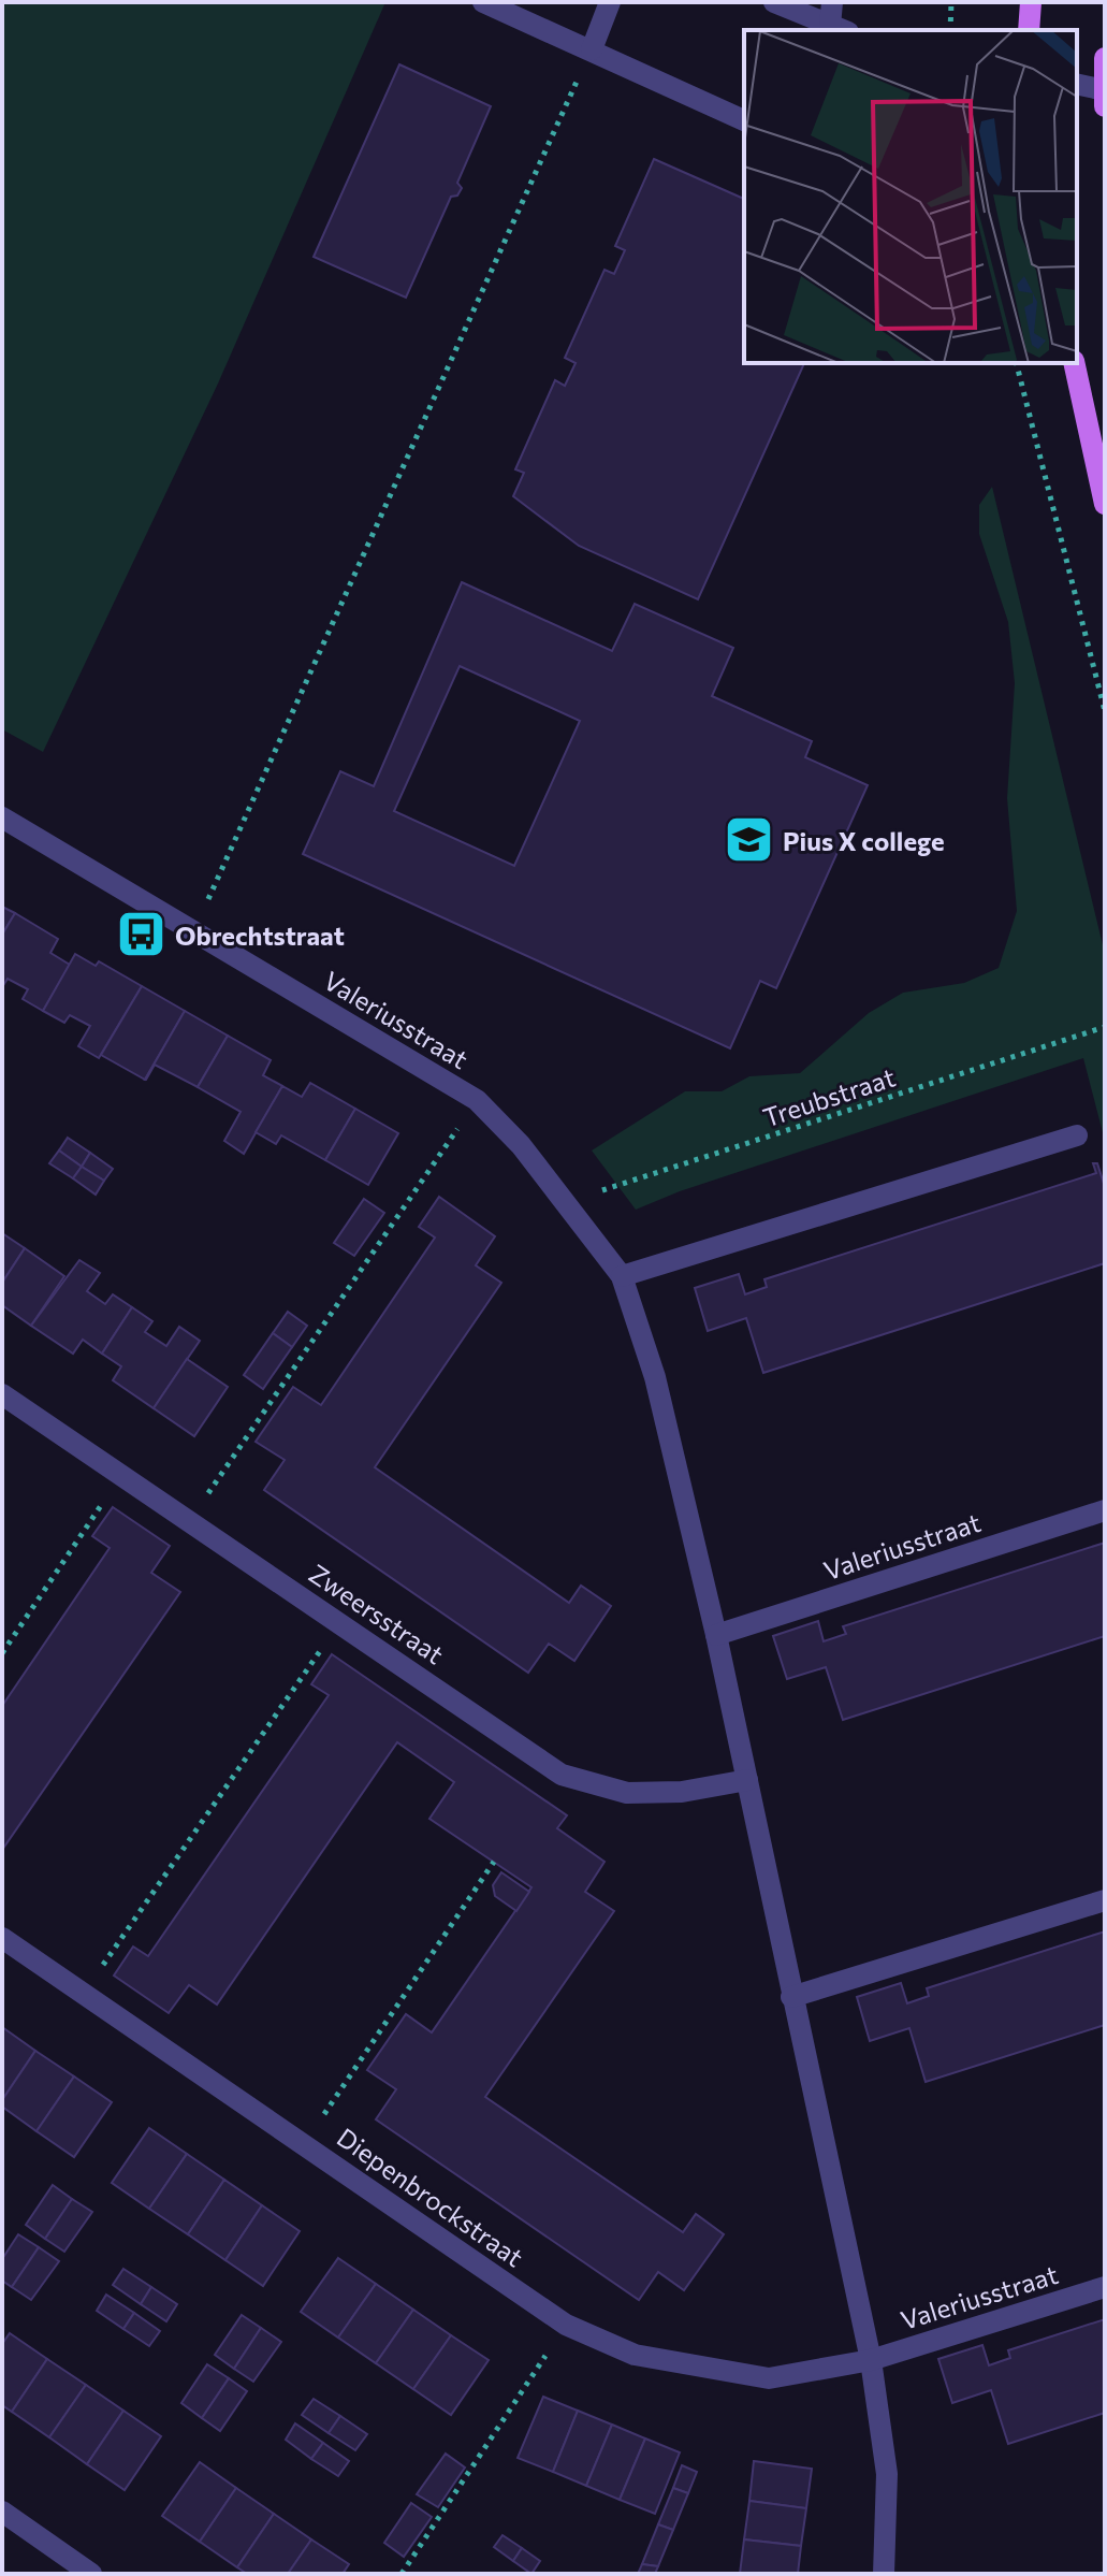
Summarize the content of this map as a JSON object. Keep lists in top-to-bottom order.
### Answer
{
  "streets": {
    "street": ["Valeriusstraat", "Zweersstraat", "Diepenbrockstraat"],
    "path": ["Treubstraat"]
  },
  "crossings": [
    ["Valeriusstraat", "Treubstraat"],
    ["Valeriusstraat", "Zweersstraat"],
    ["Valeriusstraat", "Diepenbrockstraat"]
  ],
  "places": {
    "school or university": ["Pius X college"],
    "bus stop": ["Obrechtstraat"]
  }
}
